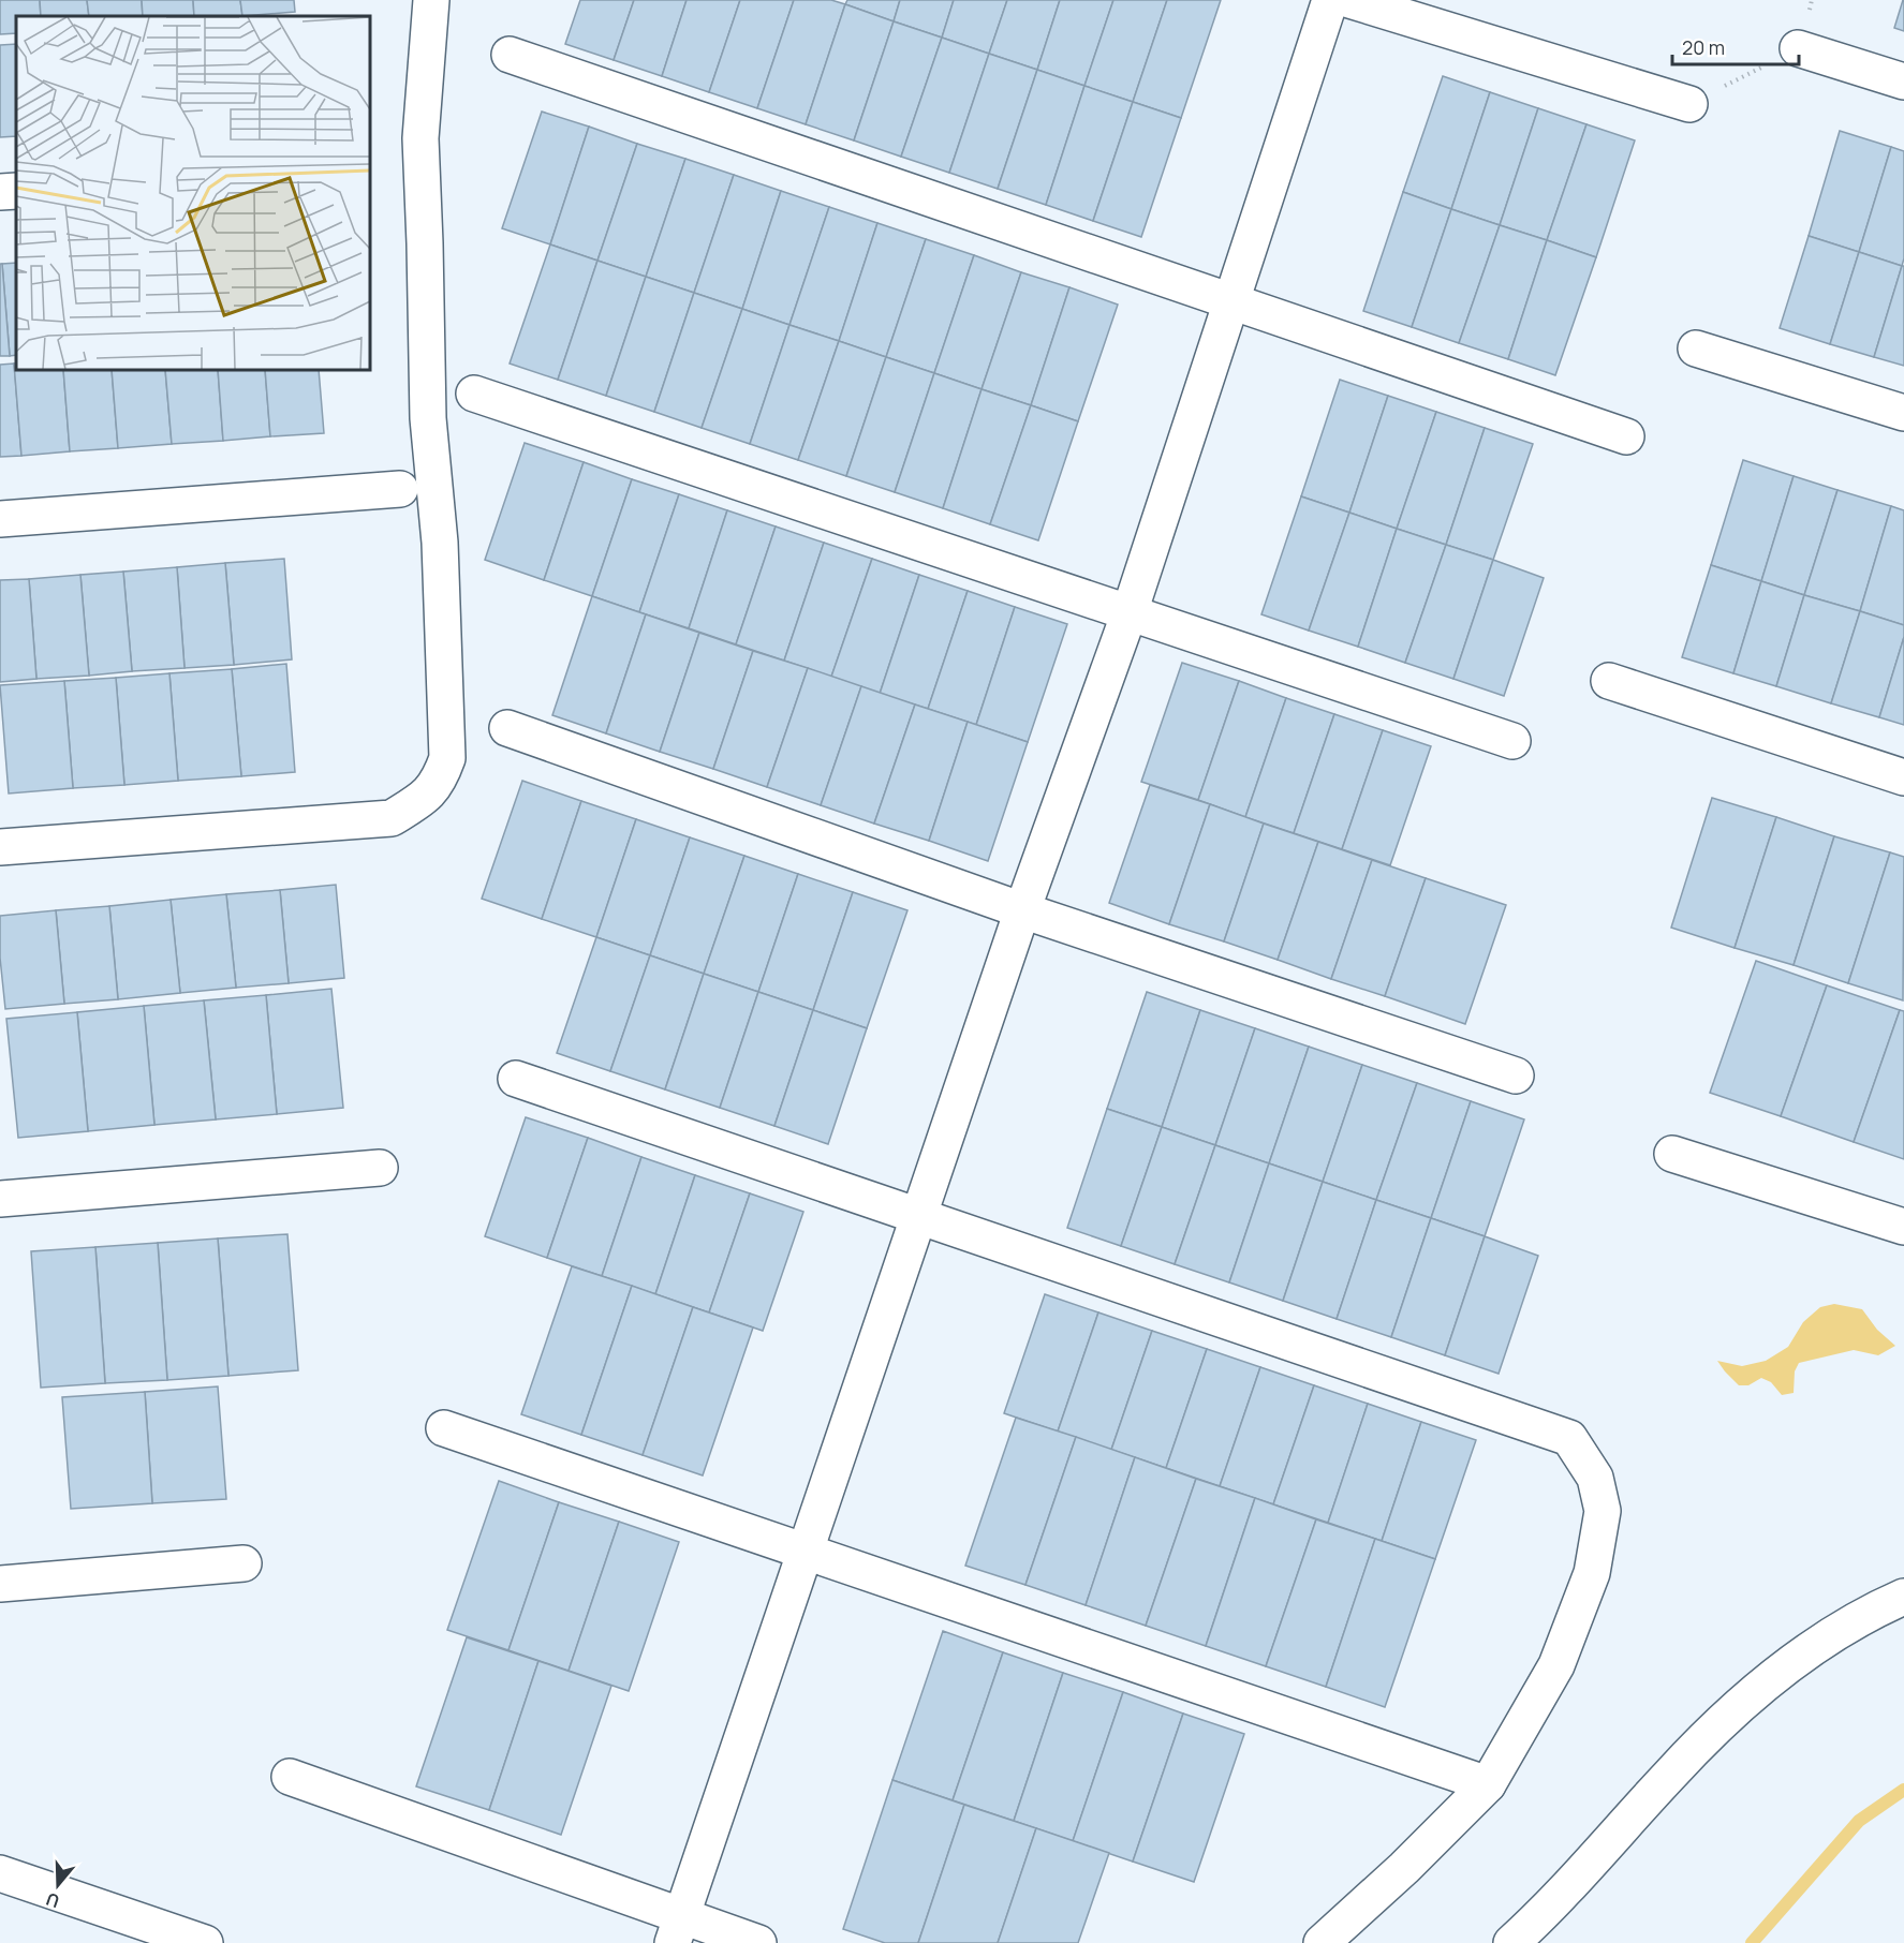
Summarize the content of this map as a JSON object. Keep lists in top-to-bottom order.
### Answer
{
  "scale_bar": "20 m",
  "north": "bottom"
}
